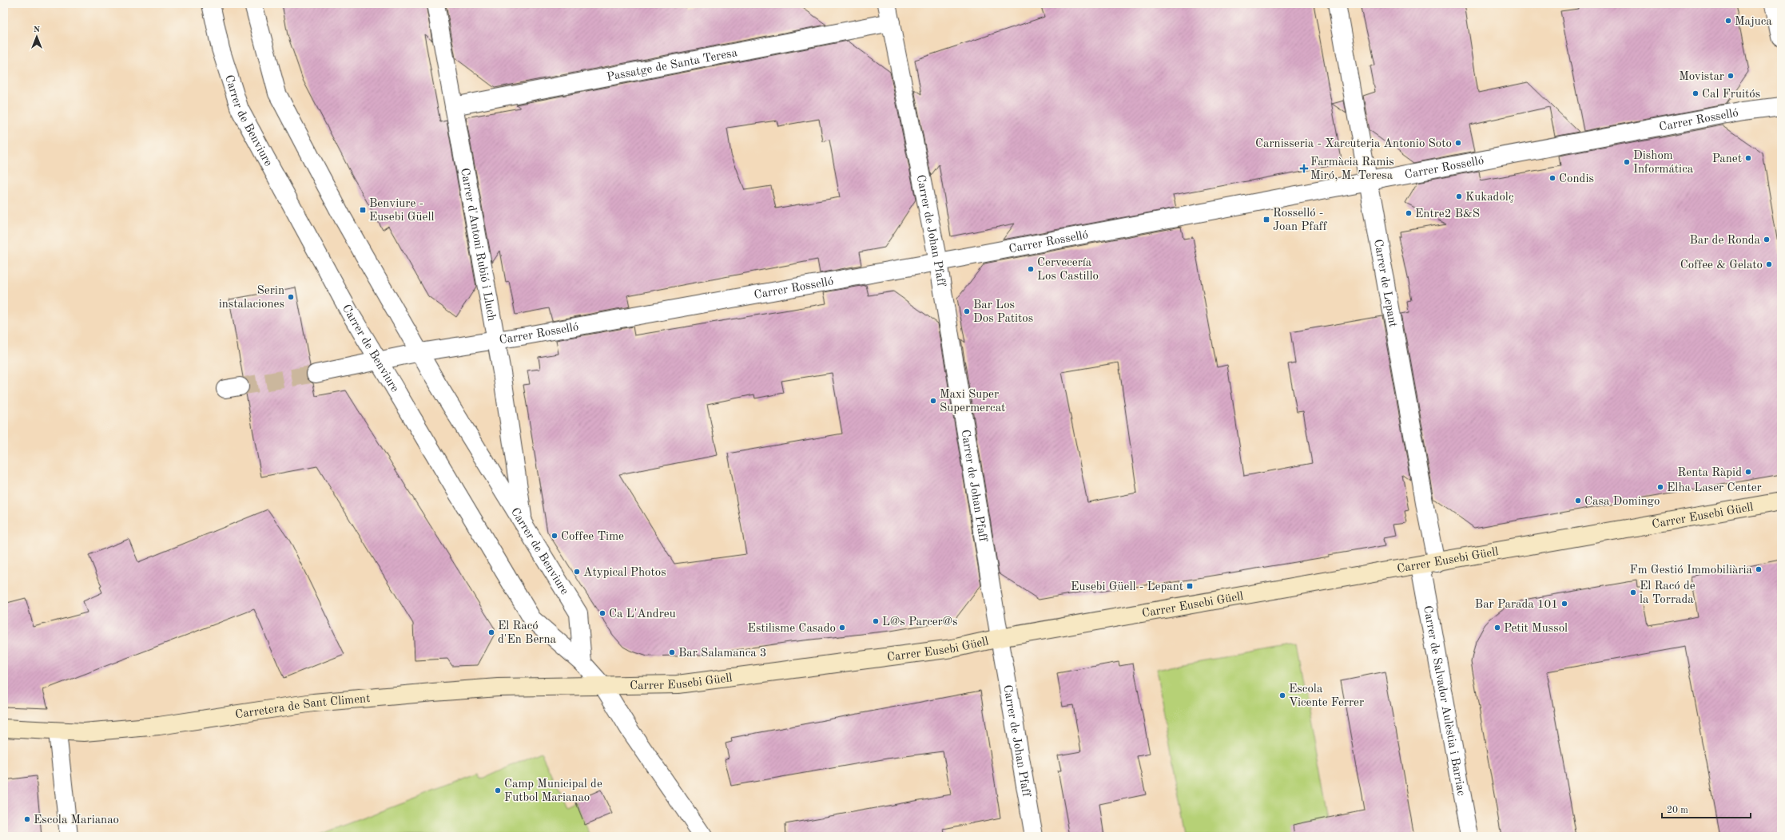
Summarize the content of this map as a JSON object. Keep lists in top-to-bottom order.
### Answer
{
  "streets": {
    "street": [
      "Passatge de Santa Teresa",
      "Carrer de Benviure",
      "Carrer Rosselló",
      "Carrer de Johan Pfaff",
      "Carrer d'Antoni Rubió i Lluch",
      "Carrer de Lepant",
      "Carrer Eusebi Güell",
      "Carrer de Salvador Aulèstia i Barriac",
      "Carretera de Sant Climent"
    ]
  },
  "crossings": [
    ["Passatge de Santa Teresa", "Carrer de Johan Pfaff"],
    ["Passatge de Santa Teresa", "Carrer d'Antoni Rubió i Lluch"],
    ["Carrer de Benviure", "Carrer Rosselló"],
    ["Carrer de Benviure", "Carrer d'Antoni Rubió i Lluch"],
    ["Carrer de Benviure", "Carrer Eusebi Güell"],
    ["Carrer de Benviure", "Carretera de Sant Climent"],
    ["Carrer Rosselló", "Carrer de Johan Pfaff"],
    ["Carrer Rosselló", "Carrer d'Antoni Rubió i Lluch"],
    ["Carrer Rosselló", "Carrer de Lepant"],
    ["Carrer de Johan Pfaff", "Carrer Eusebi Güell"],
    ["Carrer de Lepant", "Carrer Eusebi Güell"],
    ["Carrer de Lepant", "Carrer de Salvador Aulèstia i Barriac"],
    ["Carrer Eusebi Güell", "Carrer de Salvador Aulèstia i Barriac"],
    ["Carrer Eusebi Güell", "Carretera de Sant Climent"]
  ],
  "places": {
    "other": [
      "Majuca",
      "Movistar",
      "Cal Fruitós",
      "Carnisseria - Xarcuteria Antonio Soto",
      "Panet",
      "Dishom Informática",
      "Condis",
      "Kukadolç",
      "Entre2 B&S",
      "Bar de Ronda",
      "Coffee & Gelato",
      "Cervecería Los Castillo",
      "Serin instalaciones",
      "Bar Los Dos Patitos",
      "Maxi Super Supermercat",
      "Renta Ràpid",
      "Elha Laser Center",
      "Casa Domingo",
      "Coffee Time",
      "Fm Gestió Immobiliària",
      "Atypical Photos",
      "El Racó de la Torrada",
      "Bar Parada 101",
      "Ca L'Andreu",
      "L@s Parcer@s",
      "Estilisme Casado",
      "Petit Mussol",
      "El Racó d'En Berna",
      "Bar Salamanca 3",
      "Escola Vicente Ferrer",
      "Camp Municipal de Futbol Marianao",
      "Escola Marianao"
    ],
    "health": ["Farmàcia Ramis Miró, M. Teresa"],
    "transit": ["Benviure - Eusebi Güell", "Rosselló - Joan Pfaff", "Eusebi Güell - Lepant"]
  },
  "scale_bar": "20 m",
  "north": "top"
}
